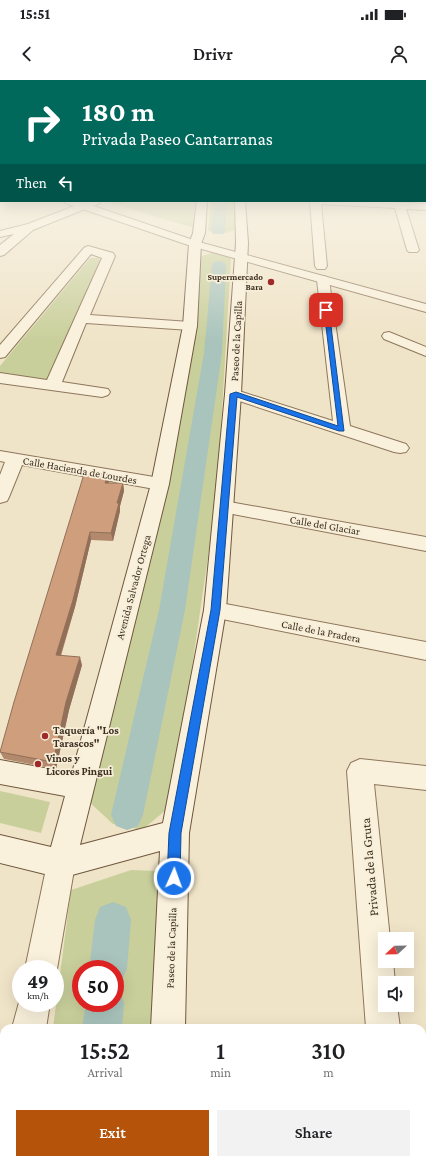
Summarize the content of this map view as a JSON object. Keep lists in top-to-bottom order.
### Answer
{
  "streets": {
    "street": [
      "Paseo de la Capilla",
      "Calle Hacienda de Lourdes",
      "Calle del Glaciar",
      "Avenida Salvador Ortega",
      "Calle de la Pradera",
      "Privada de la Gruta"
    ]
  },
  "crossings": [
    ["Paseo de la Capilla", "Calle del Glaciar"],
    ["Paseo de la Capilla", "Calle de la Pradera"],
    ["Calle Hacienda de Lourdes", "Avenida Salvador Ortega"]
  ],
  "places": ["Supermercado Bara", "Taquería \"Los Tarascos\"", "Vinos y Licores Pingui"],
  "north": "left",
  "page": {
    "status": "15:51",
    "header": "Drivr",
    "turn": ["180 m", "Privada Paseo Cantarranas"],
    "then": "Then",
    "speed": "49 km/h",
    "limit": "50",
    "eta": [
      "15:52",
      "Arrival",
      "1",
      "min",
      "310",
      "m"
    ],
    "buttons": ["Exit", "Share"]
  }
}
